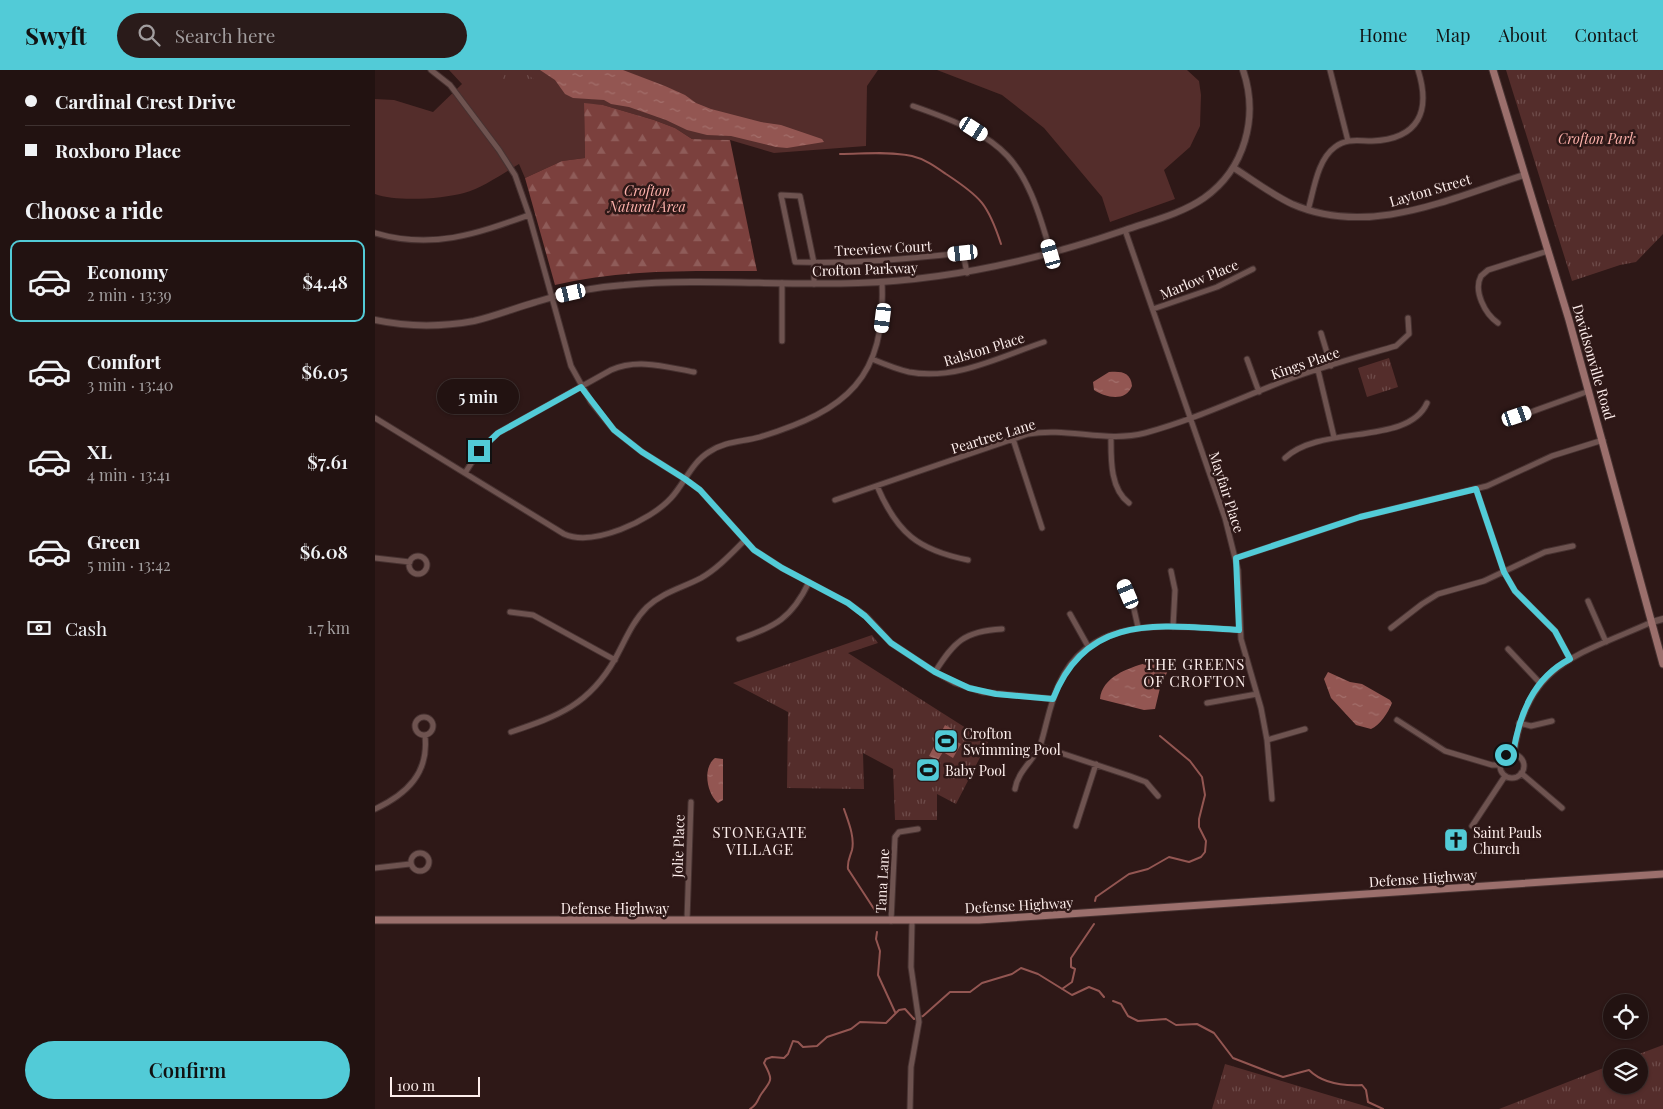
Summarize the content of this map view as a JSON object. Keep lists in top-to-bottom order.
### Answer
{
  "streets": {
    "main road": ["Davidsonville Road", "Defense Highway"],
    "street": [
      "Layton Street",
      "Treeview Court",
      "Crofton Parkway",
      "Marlow Place",
      "Ralston Place",
      "Kings Place",
      "Peartree Lane",
      "Mayfair Place",
      "Jolie Place",
      "Tana Lane"
    ]
  },
  "crossings": [
    ["Layton Street", "Crofton Parkway"],
    ["Layton Street", "Davidsonville Road"],
    ["Treeview Court", "Crofton Parkway"],
    ["Crofton Parkway", "Mayfair Place"],
    ["Marlow Place", "Mayfair Place"],
    ["Kings Place", "Peartree Lane"],
    ["Kings Place", "Mayfair Place"],
    ["Peartree Lane", "Mayfair Place"],
    ["Jolie Place", "Defense Highway"],
    ["Defense Highway", "Tana Lane"]
  ],
  "districts": ["THE GREENS OF CROFTON", "STONEGATE VILLAGE"],
  "parks": ["Crofton Park", "Crofton Natural Area"],
  "places": {
    "sports": ["Crofton Swimming Pool", "Baby Pool"],
    "church": ["Saint Pauls Church"]
  },
  "scale_bar": "100 m",
  "page": {
    "header": "Swyft",
    "search": "Search here",
    "nav": [
      "Home",
      "Map",
      "About",
      "Contact"
    ],
    "banner": ["Cardinal Crest Drive", "Roxboro Place"],
    "heading": "Choose a ride",
    "list": [
      {
        "name": "Economy",
        "note": "2 min · 13:39",
        "value": "$4.48"
      },
      {
        "name": "Comfort",
        "note": "3 min · 13:40",
        "value": "$6.05"
      },
      {
        "name": "XL",
        "note": "4 min · 13:41",
        "value": "$7.61"
      },
      {
        "name": "Green",
        "note": "5 min · 13:42",
        "value": "$6.08"
      }
    ],
    "bubble": "5 min",
    "pay": ["Cash", "1.7 km"],
    "buttons": "Confirm",
    "scale": "100 m"
  }
}
